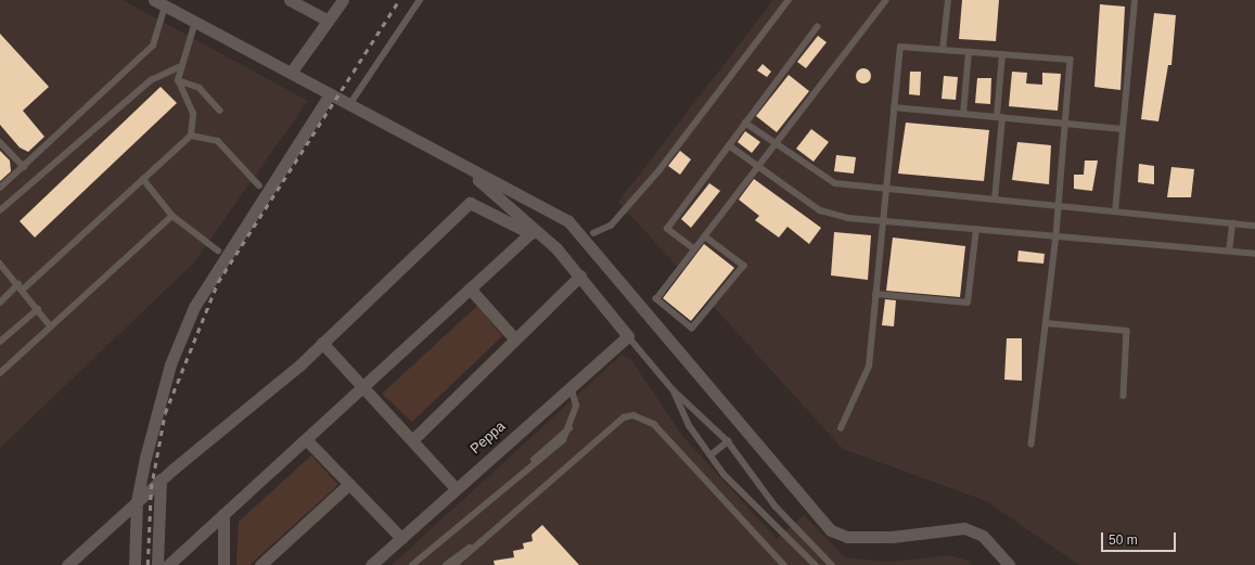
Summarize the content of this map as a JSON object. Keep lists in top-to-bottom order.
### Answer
{
  "streets": {
    "street": ["Peppa"]
  },
  "scale_bar": "50 m"
}
